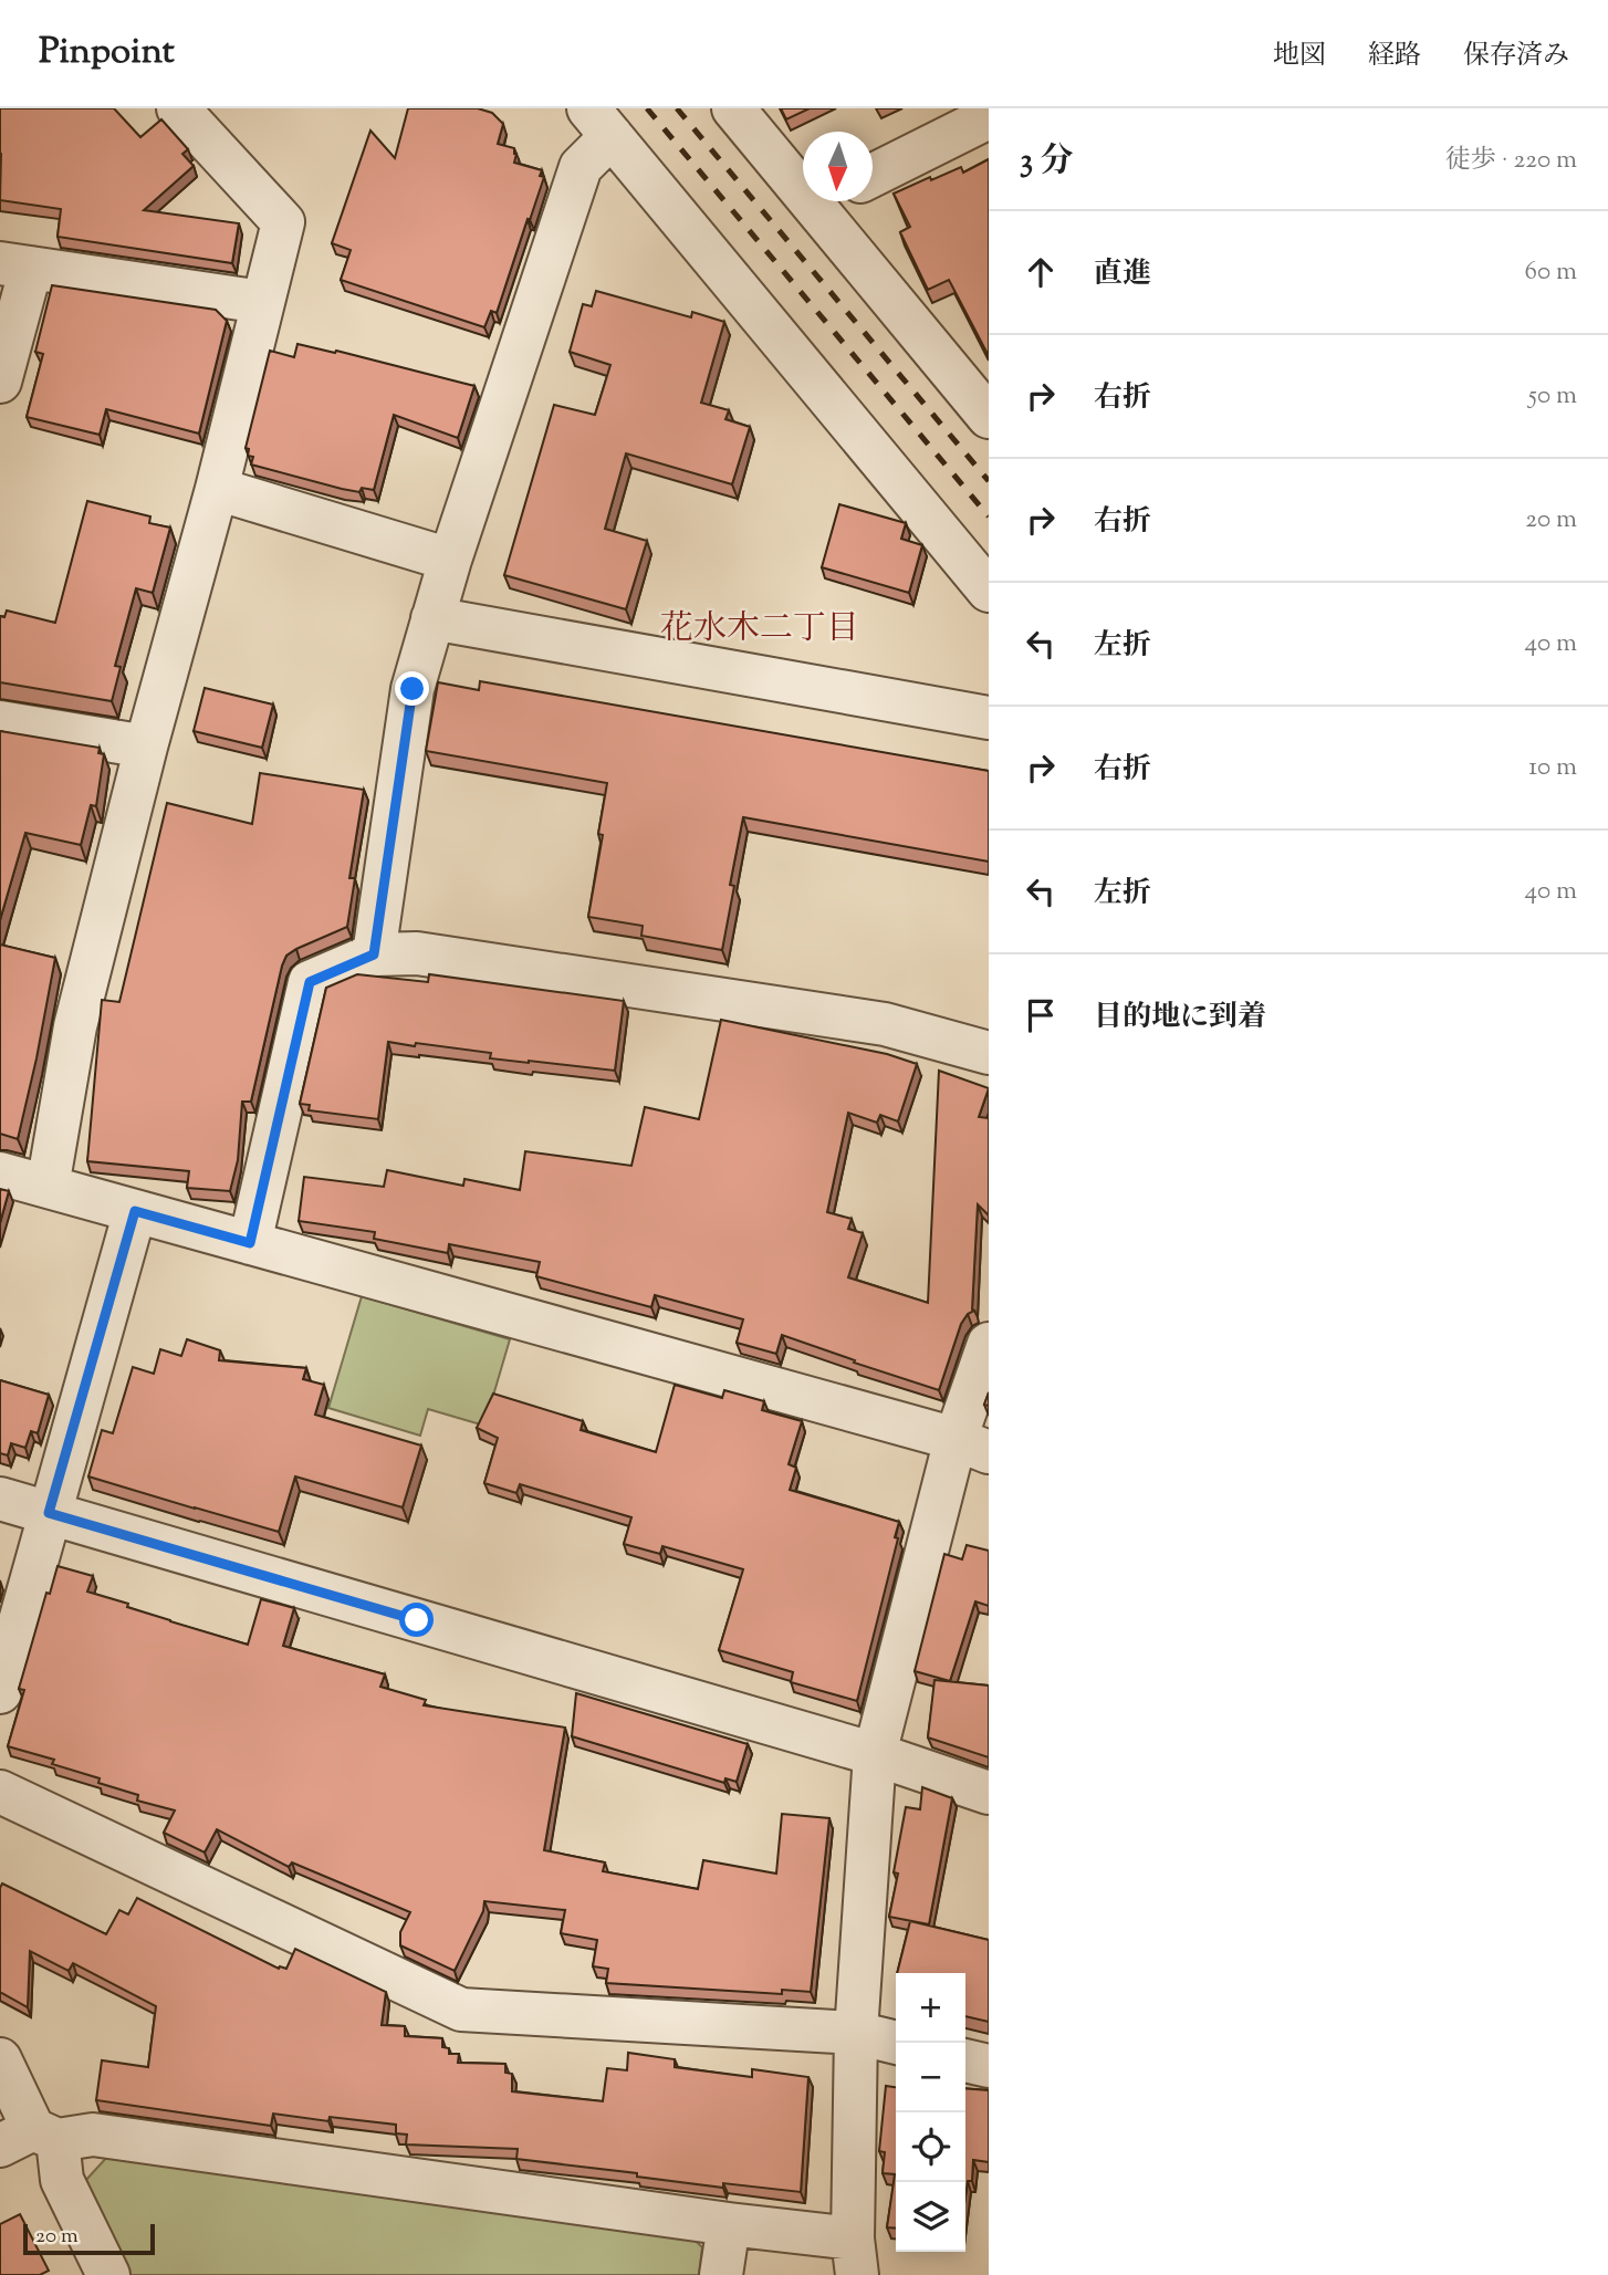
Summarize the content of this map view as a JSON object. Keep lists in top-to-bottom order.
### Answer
{
  "districts": ["花水木二丁目"],
  "scale_bar": "20 m",
  "north": "bottom",
  "page": {
    "header": "Pinpoint",
    "nav": ["地図", "経路", "保存済み"],
    "heading": ["3 分", "徒歩 · 220 m"],
    "list": [
      ["直進", "60 m"],
      ["右折", "50 m"],
      ["右折", "20 m"],
      ["左折", "40 m"],
      ["右折", "10 m"],
      ["左折", "40 m"],
      "目的地に到着"
    ],
    "map_buttons": ["+", "−"],
    "scale": "20 m"
  }
}
